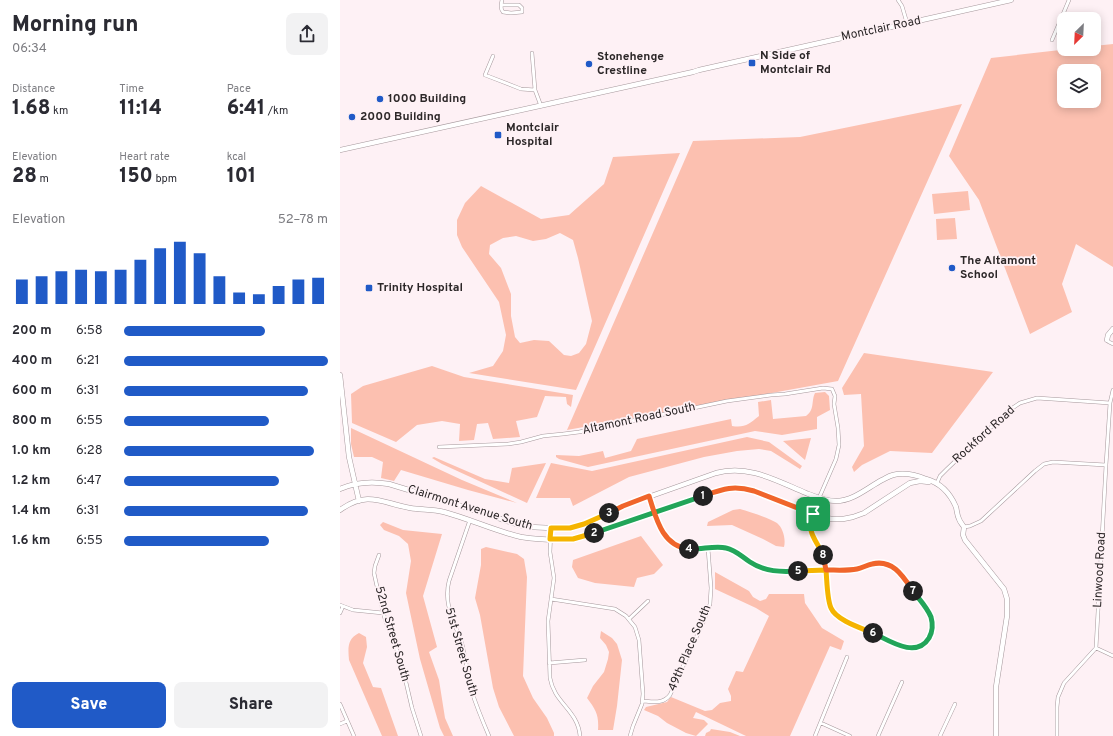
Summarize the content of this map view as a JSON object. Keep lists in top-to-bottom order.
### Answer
{
  "streets": {
    "street": [
      "Montclair Road",
      "Altamont Road South",
      "Rockford Road",
      "Clairmont Avenue South",
      "Linwood Road",
      "52nd Street South",
      "49th Place South",
      "51st Street South"
    ]
  },
  "crossings": [
    ["Altamont Road South", "Clairmont Avenue South"],
    ["Rockford Road", "Clairmont Avenue South"],
    ["Rockford Road", "Linwood Road"],
    ["Clairmont Avenue South", "51st Street South"]
  ],
  "places": {
    "transit": ["N Side of Montclair Rd", "Montclair Hospital", "Trinity Hospital"],
    "other": [
      "Stonehenge Crestline",
      "1000 Building",
      "2000 Building",
      "The Altamont School"
    ]
  },
  "north": "bottom left",
  "page": {
    "heading": ["Morning run", "06:34"],
    "stats": [
      ["Distance", "1.68 km"],
      ["Time", "11:14"],
      ["Pace", "6:41 /km"],
      ["Elevation", "28 m"],
      ["Heart rate", "150 bpm"],
      ["kcal", "101"]
    ],
    "chart": ["Elevation", "52–78 m"],
    "list": [
      {
        "name": "200 m",
        "note": "6:58"
      },
      {
        "name": "400 m",
        "note": "6:21"
      },
      {
        "name": "600 m",
        "note": "6:31"
      },
      {
        "name": "800 m",
        "note": "6:55"
      },
      {
        "name": "1.0 km",
        "note": "6:28"
      },
      {
        "name": "1.2 km",
        "note": "6:47"
      },
      {
        "name": "1.4 km",
        "note": "6:31"
      },
      {
        "name": "1.6 km",
        "note": "6:55"
      }
    ],
    "pins": [
      "1",
      "3",
      "2",
      "4",
      "8",
      "5",
      "7",
      "6"
    ],
    "buttons": ["Save", "Share"]
  }
}
